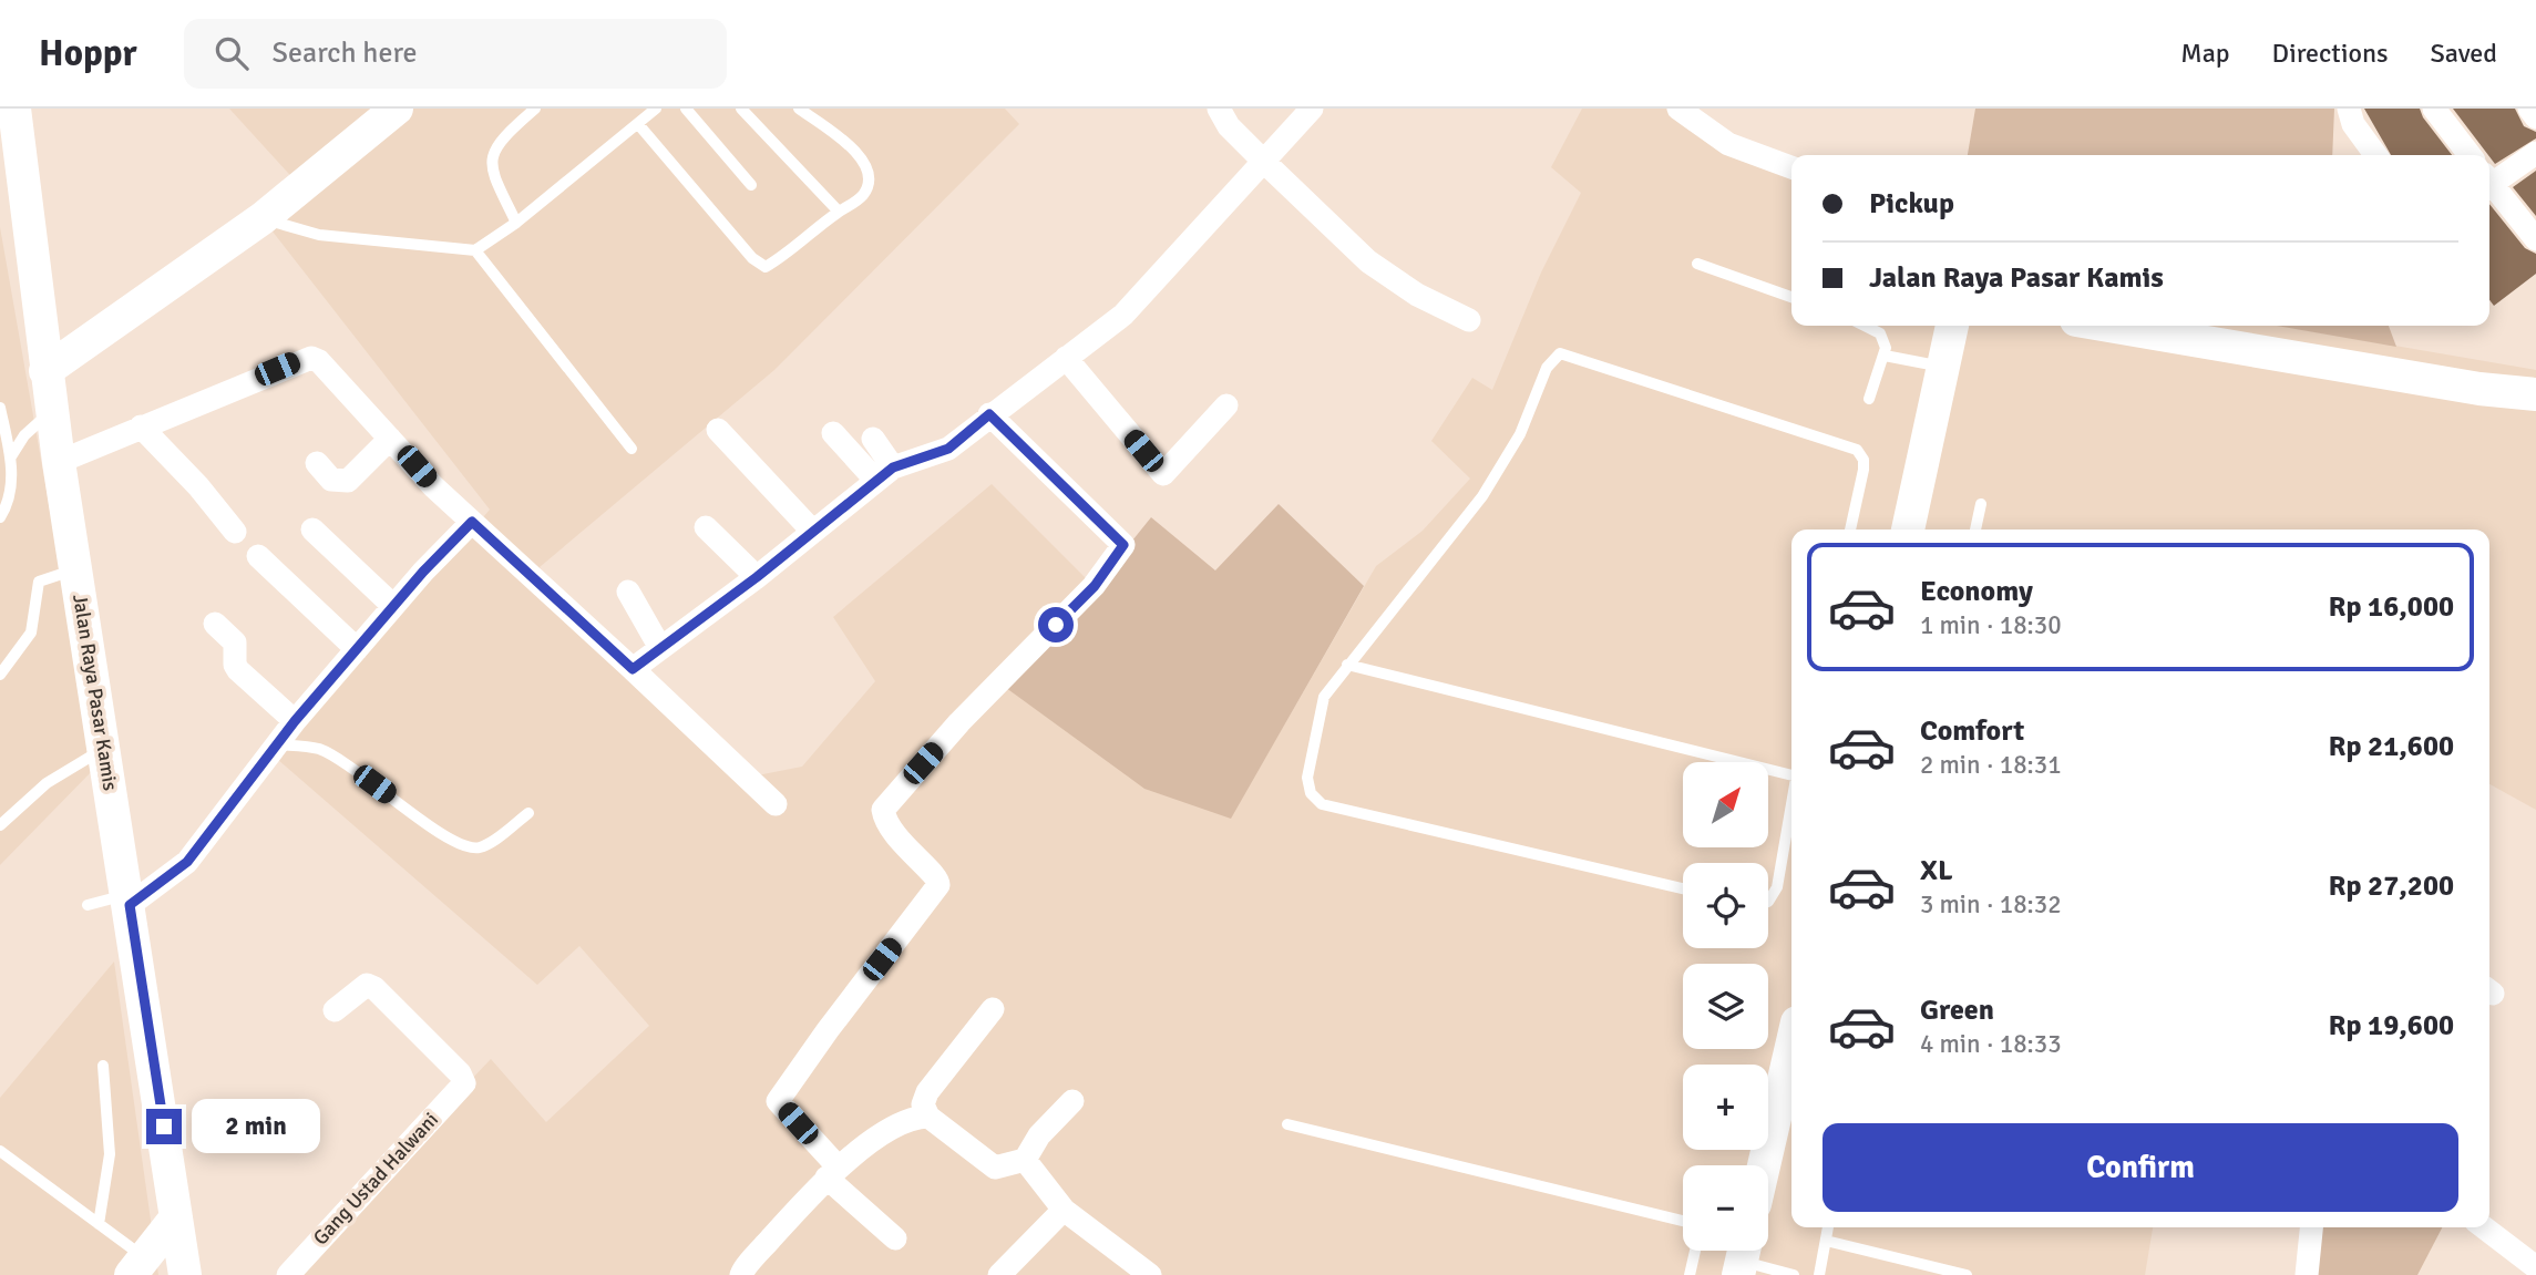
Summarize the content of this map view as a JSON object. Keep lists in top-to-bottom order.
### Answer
{
  "streets": {
    "street": ["Jalan Raya Pasar Kamis", "Gang Ustad Halwani"]
  },
  "north": "top right",
  "page": {
    "header": "Hoppr",
    "search": "Search here",
    "nav": ["Map", "Directions", "Saved"],
    "banner": ["Pickup", "Jalan Raya Pasar Kamis"],
    "list": [
      {
        "name": "Economy",
        "note": "1 min · 18:30",
        "value": "Rp 16,000"
      },
      {
        "name": "Comfort",
        "note": "2 min · 18:31",
        "value": "Rp 21,600"
      },
      {
        "name": "XL",
        "note": "3 min · 18:32",
        "value": "Rp 27,200"
      },
      {
        "name": "Green",
        "note": "4 min · 18:33",
        "value": "Rp 19,600"
      }
    ],
    "map_buttons": ["+", "−"],
    "bubble": "2 min",
    "buttons": "Confirm"
  }
}
